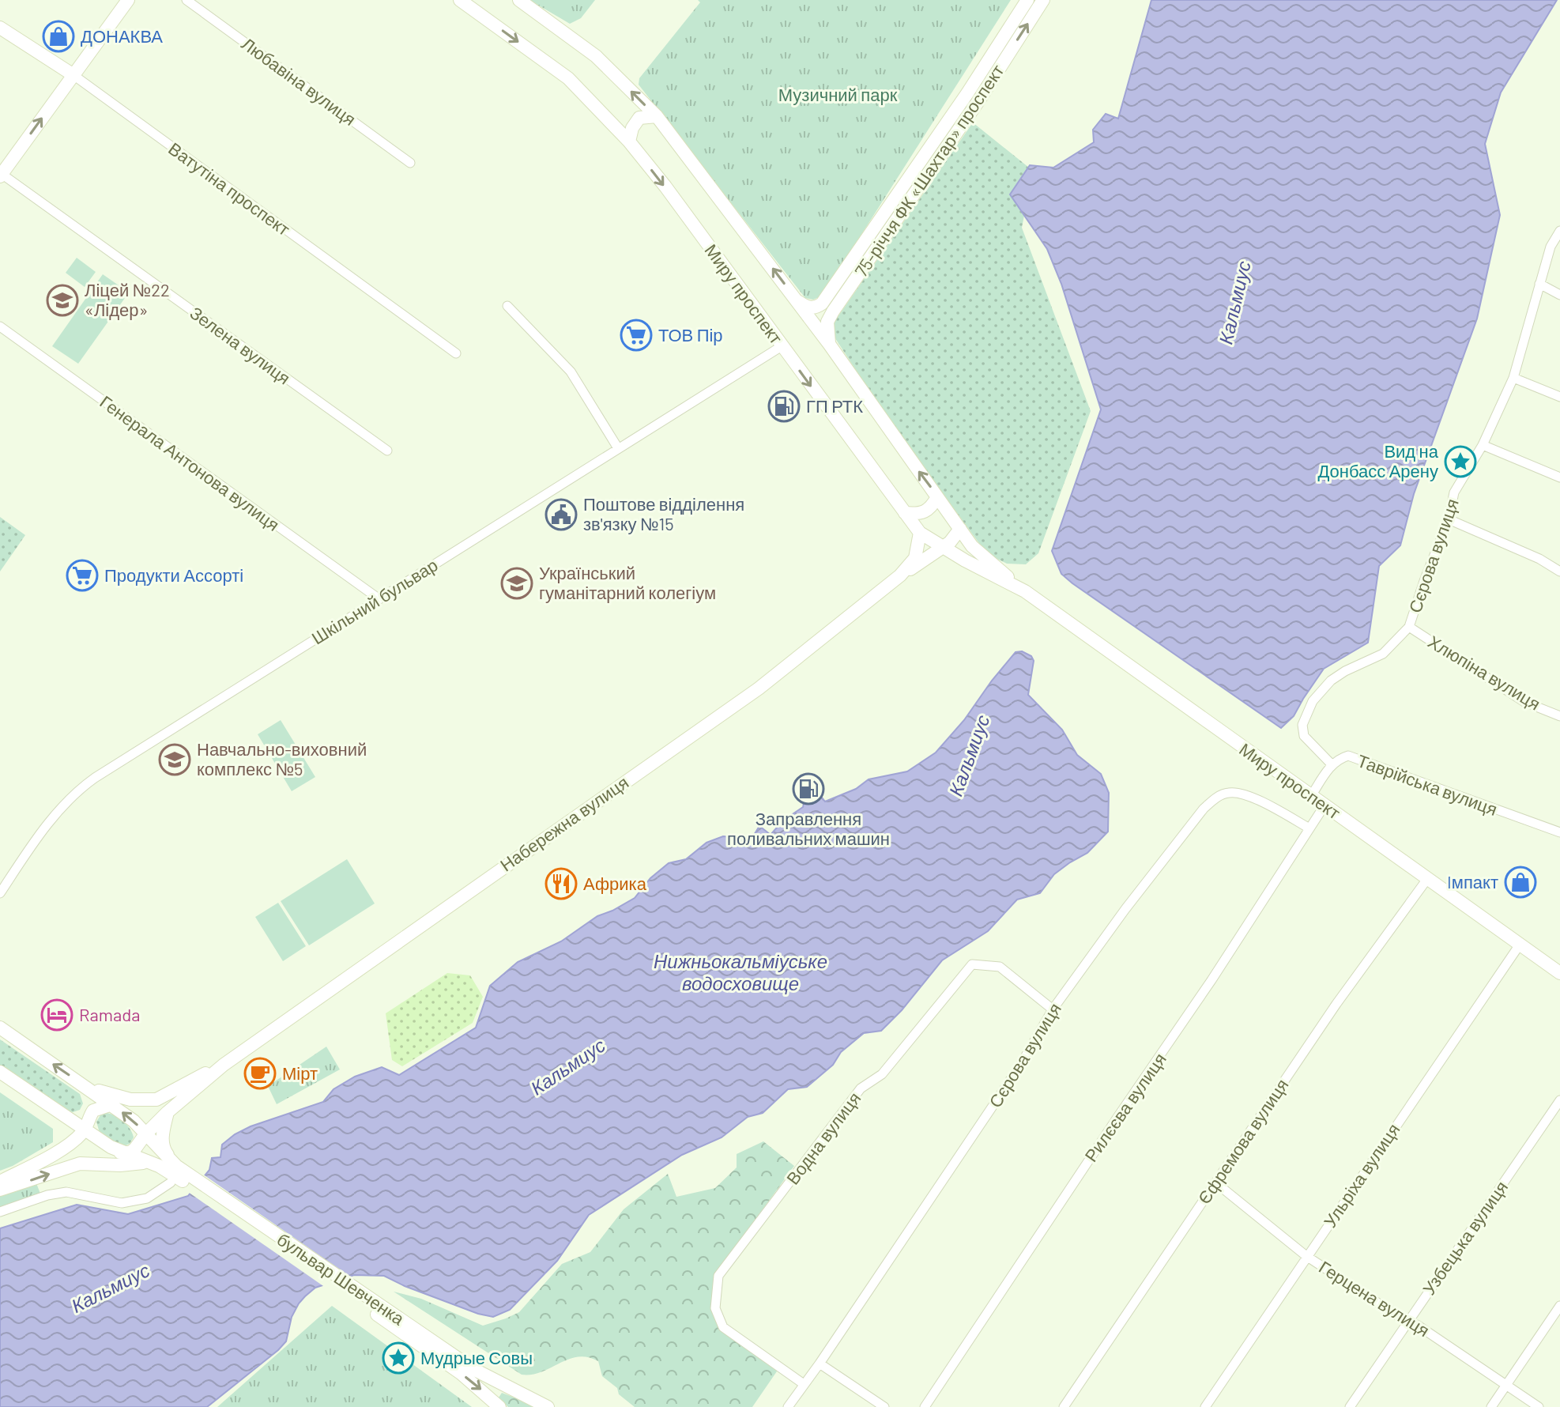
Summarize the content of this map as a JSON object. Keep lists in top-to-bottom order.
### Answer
{
  "streets": {
    "main road": [
      "75-річчя ФК «Шахтар» проспект",
      "Ватутіна проспект",
      "Миру проспект",
      "Набережна вулиця",
      "бульвар Шевченка"
    ],
    "street": [
      "Любавіна вулиця",
      "Зелена вулиця",
      "Генерала Антонова вулиця",
      "Сєрова вулиця",
      "Шкільний бульвар",
      "Хлюпіна вулиця",
      "Таврійська вулиця",
      "Рилєєва вулиця",
      "Водна вулиця",
      "Єфремова вулиця",
      "Ульріха вулиця",
      "Узбецька вулиця",
      "Герцена вулиця"
    ]
  },
  "crossings": [
    ["75-річчя ФК «Шахтар» проспект", "Миру проспект"],
    ["Миру проспект", "Шкільний бульвар"],
    ["Миру проспект", "Таврійська вулиця"],
    ["Миру проспект", "Рилєєва вулиця"],
    ["Миру проспект", "Єфремова вулиця"],
    ["Миру проспект", "Ульріха вулиця"],
    ["Генерала Антонова вулиця", "Шкільний бульвар"],
    ["Сєрова вулиця", "Хлюпіна вулиця"],
    ["Сєрова вулиця", "Таврійська вулиця"],
    ["Сєрова вулиця", "Рилєєва вулиця"],
    ["Сєрова вулиця", "Водна вулиця"],
    ["Набережна вулиця", "бульвар Шевченка"],
    ["Єфремова вулиця", "Герцена вулиця"],
    ["Ульріха вулиця", "Герцена вулиця"],
    ["Узбецька вулиця", "Герцена вулиця"]
  ],
  "water": ["Кальмиус", "Нижньокальміуське водосховище"],
  "parks": ["Музичний парк"],
  "places": {
    "shop": ["ДОНАКВА", "Iмпакт"],
    "school or university": ["Ліцей №22 «Лідер»", "Український гуманітарний колегіум", "Навчально-виховний комплекс №5"],
    "supermarket": ["ТОВ Пір", "Продукти Ассорті"],
    "fuel station": ["ГП РТК", "Заправлення поливальних машин"],
    "place": ["Вид на Донбасс Арену", "Мудрые Совы"],
    "public building": ["Поштове відділення зв'язку №15"],
    "restaurant": ["Африка"],
    "hotel": ["Ramada"],
    "cafe": ["Мірт"]
  }
}
